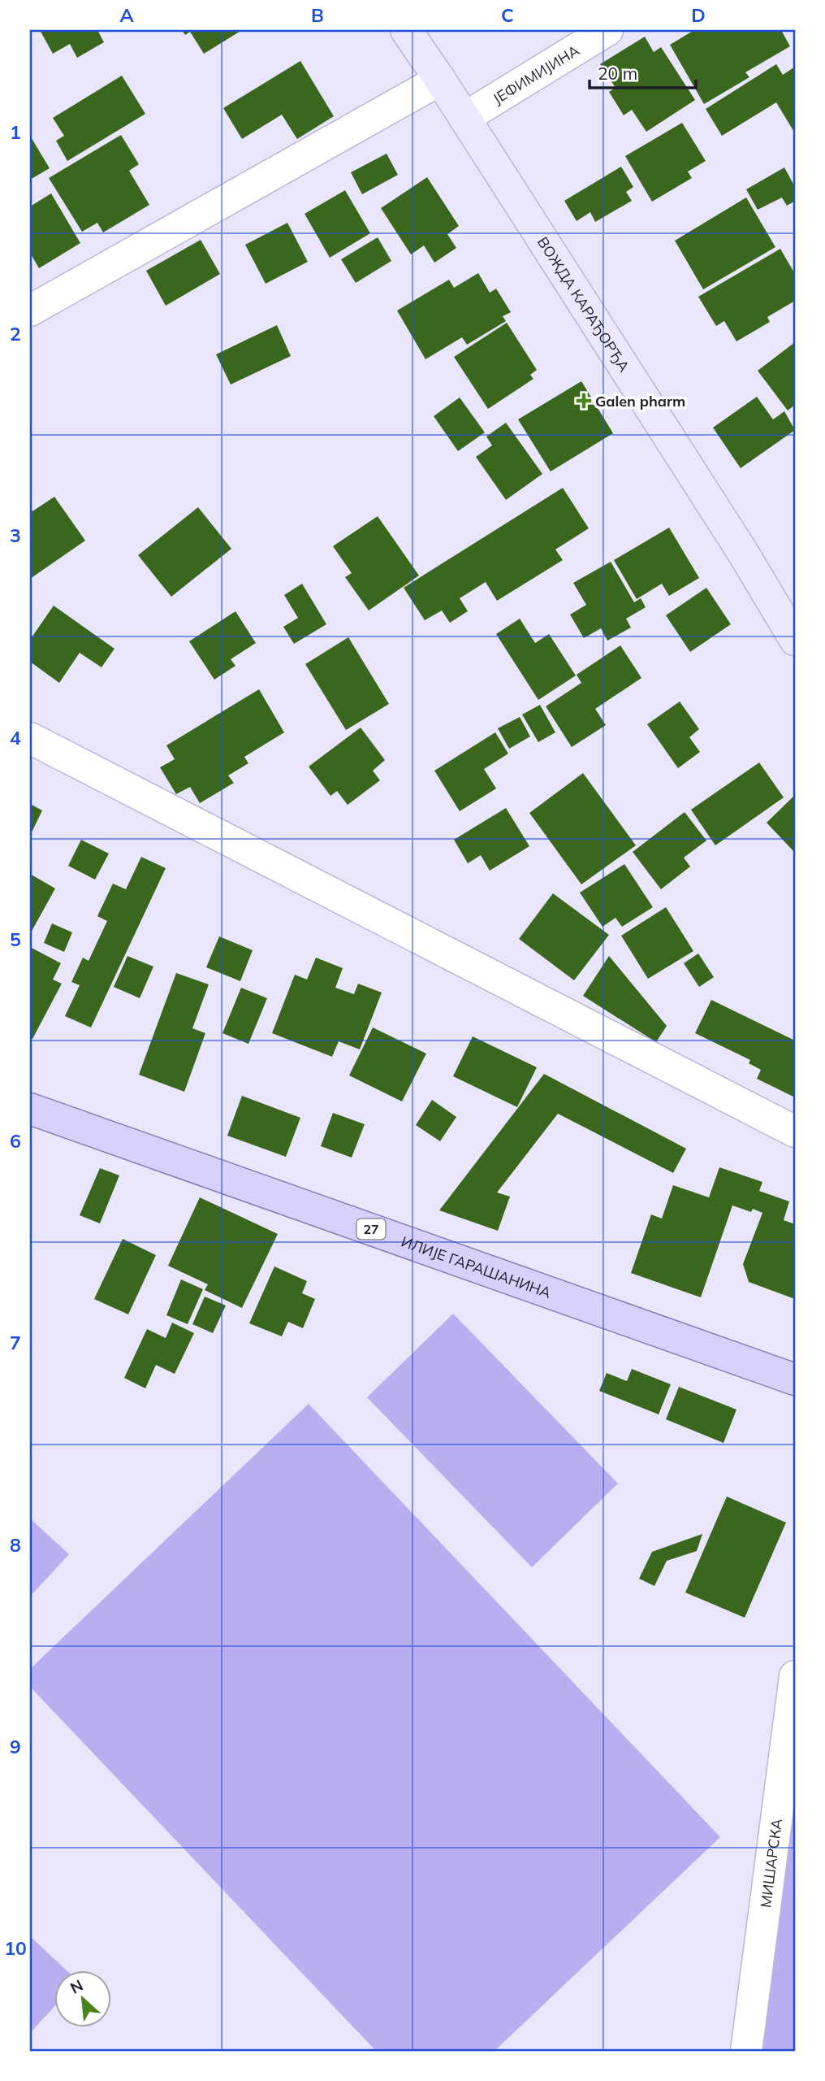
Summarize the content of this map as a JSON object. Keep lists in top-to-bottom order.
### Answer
{
  "streets": {
    "main road": ["ВОЖДА КАРАЂОРЂА", "27", "ИЛИЈЕ ГАРАШАНИНА"],
    "street": ["ЈЕФИМИЈИНА", "МИШАРСКА"]
  },
  "crossings": [
    ["ЈЕФИМИЈИНА", "ВОЖДА КАРАЂОРЂА"]
  ],
  "places": {
    "health": ["Galen pharm"]
  },
  "scale_bar": "20 m",
  "north": "top left",
  "grid": {
    "columns": [
      "A",
      "B",
      "C",
      "D"
    ],
    "rows": [
      "1",
      "2",
      "3",
      "4",
      "5",
      "6",
      "7",
      "8",
      "9",
      "10"
    ]
  }
}
